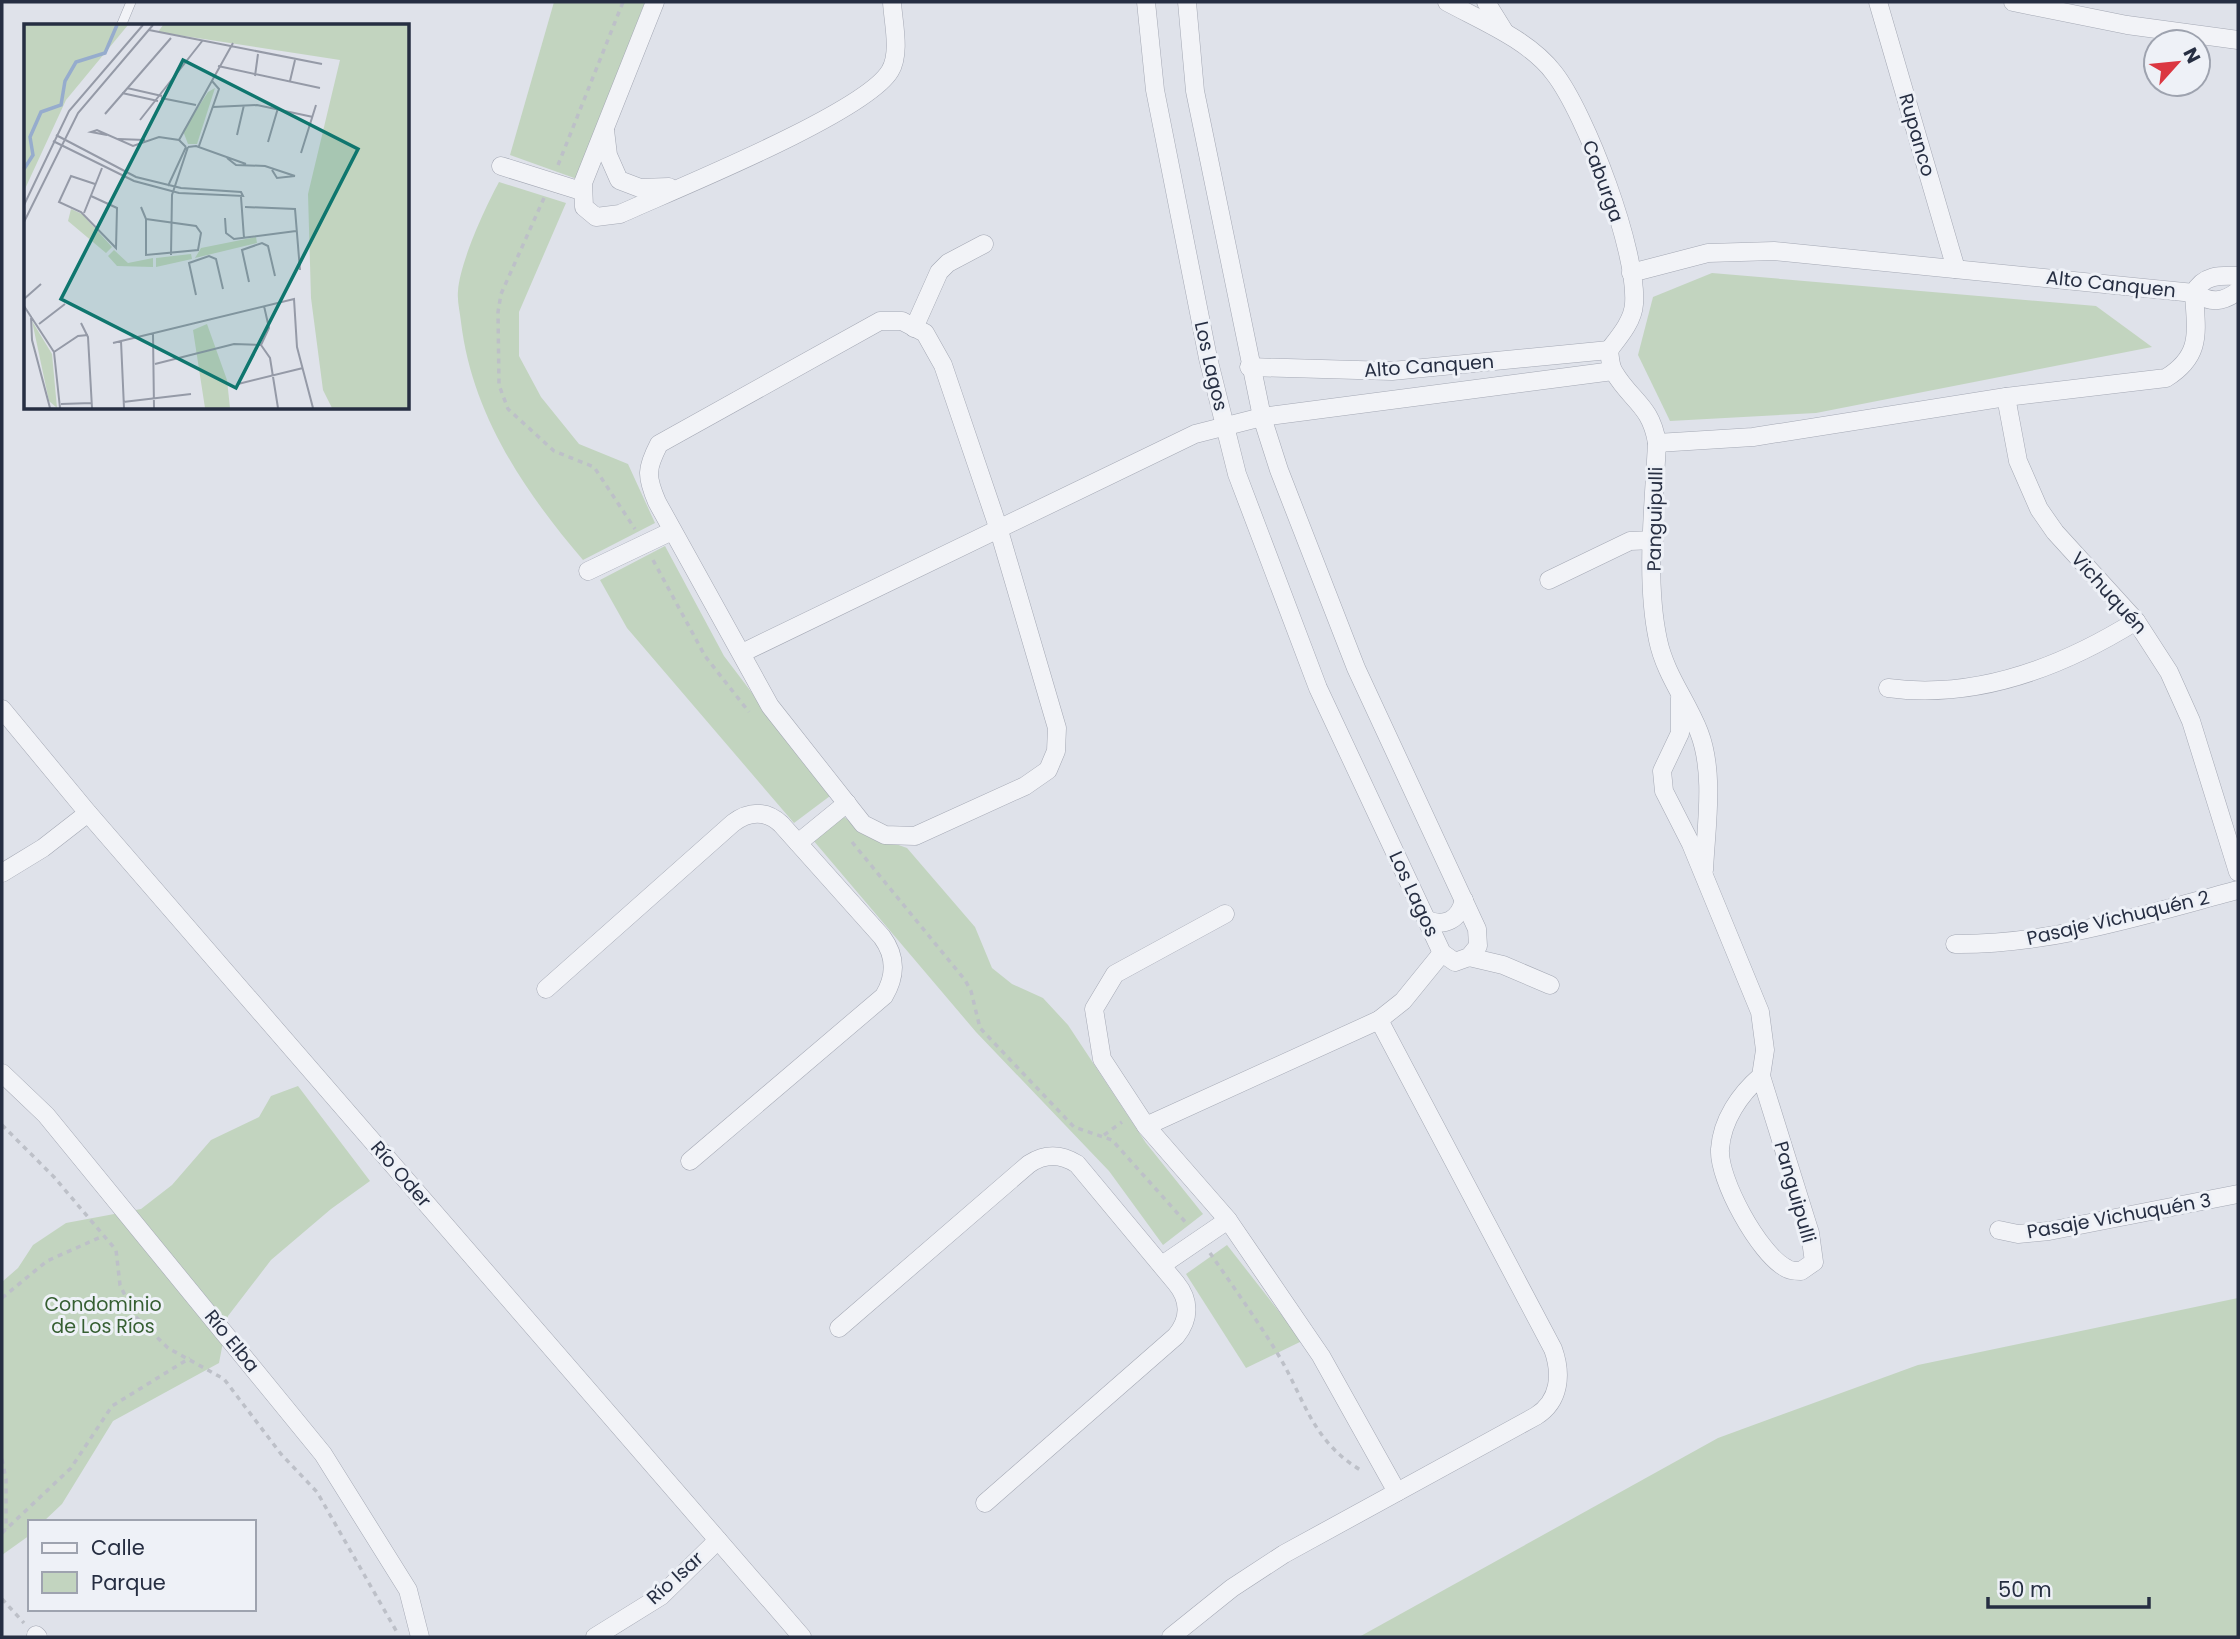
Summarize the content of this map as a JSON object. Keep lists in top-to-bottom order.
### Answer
{
  "streets": {
    "street": [
      "Rupanco",
      "Caburga",
      "Alto Canquen",
      "Los Lagos",
      "Panguipulli",
      "Vichuquén",
      "Pasaje Vichuquén 2",
      "Río Oder",
      "Pasaje Vichuquén 3",
      "Río Elba",
      "Río Isar"
    ]
  },
  "crossings": [
    ["Rupanco", "Alto Canquen"],
    ["Caburga", "Alto Canquen"],
    ["Alto Canquen", "Los Lagos"],
    ["Alto Canquen", "Panguipulli"],
    ["Alto Canquen", "Vichuquén"],
    ["Río Oder", "Río Isar"]
  ],
  "parks": ["Condominio de Los Ríos"],
  "legend": ["Calle", "Parque"],
  "scale_bar": "50 m",
  "north": "top right"
}
